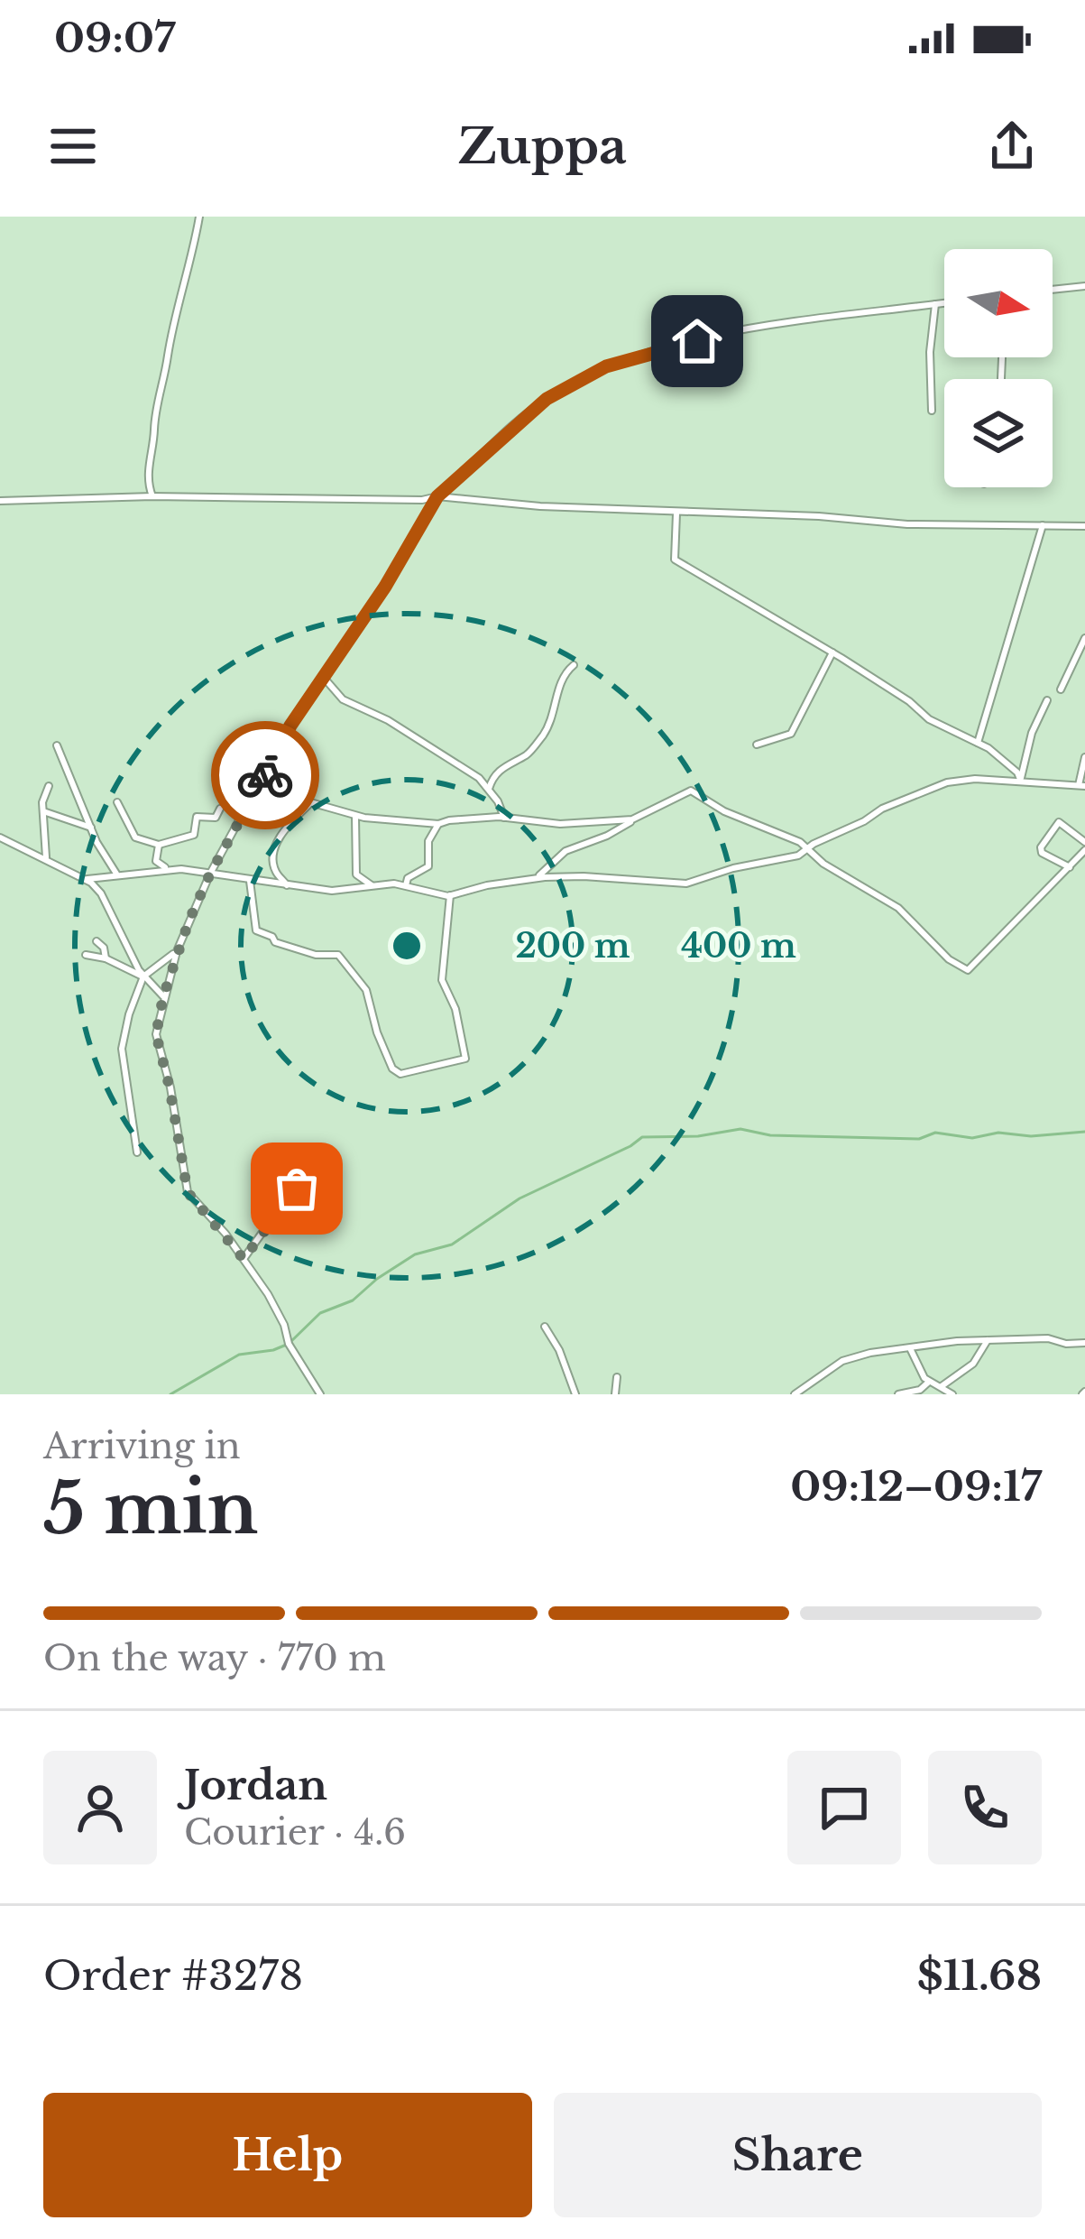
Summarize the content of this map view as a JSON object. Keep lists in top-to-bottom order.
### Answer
{
  "north": "right",
  "page": {
    "status": "09:07",
    "header": "Zuppa",
    "heading": ["5 min", "Arriving in", "09:12–09:17"],
    "panel": [
      "Jordan",
      "Courier · 4.6",
      "Order #3278",
      "$11.68"
    ],
    "bar": "On the way · 770 m",
    "buttons": ["Help", "Share"]
  },
  "rings": ["200 m", "400 m"]
}
